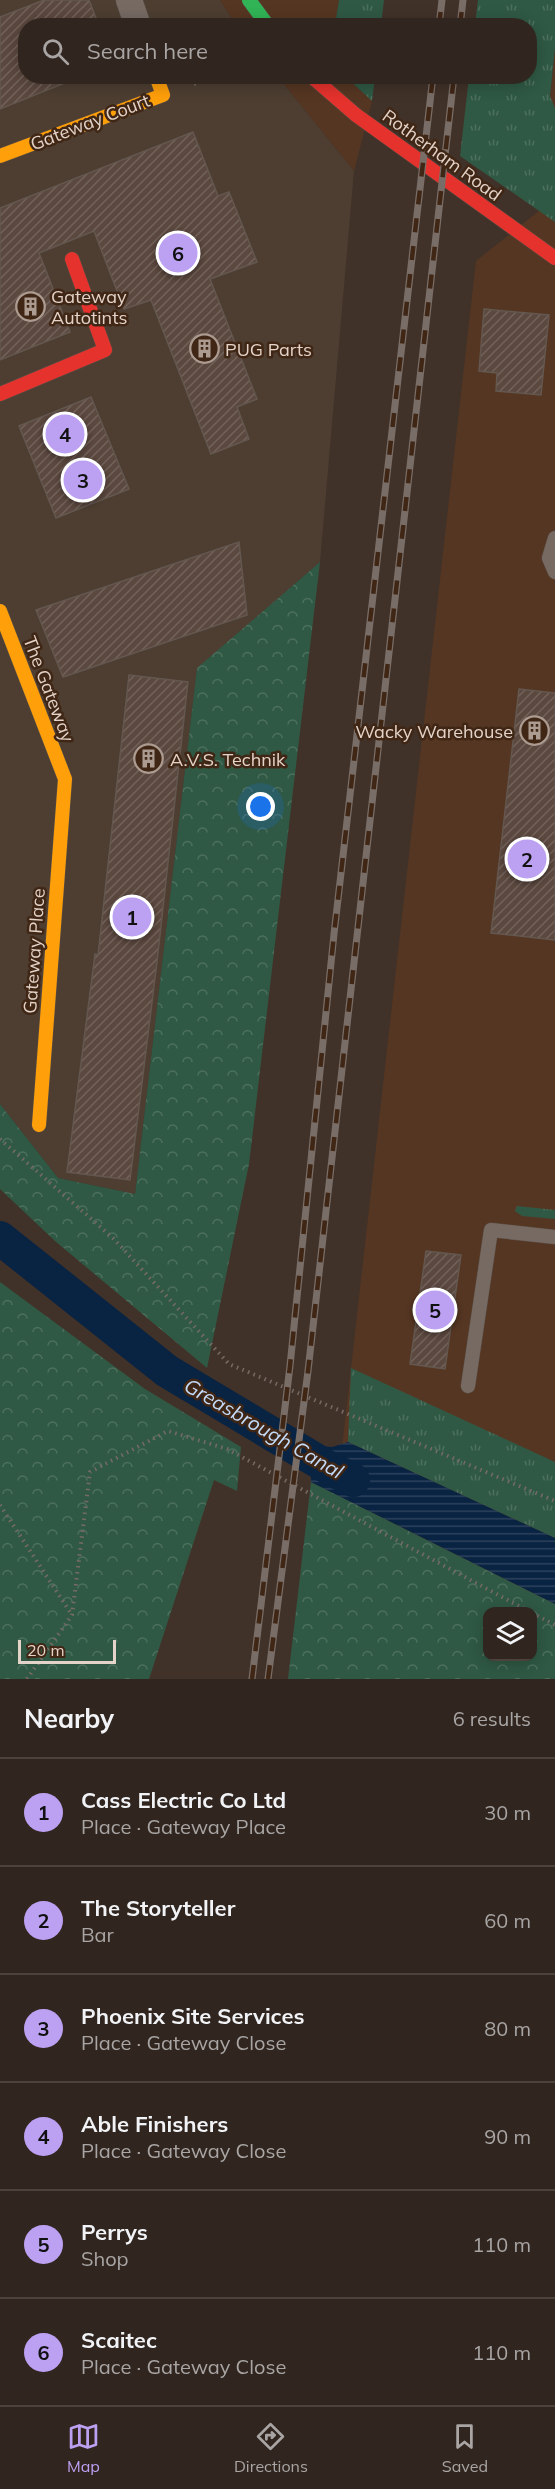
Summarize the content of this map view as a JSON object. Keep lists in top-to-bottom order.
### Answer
{
  "streets": {
    "street": [
      "Gateway Court",
      "Rotherham Road",
      "The Gateway",
      "Gateway Place"
    ]
  },
  "crossings": [
    ["The Gateway", "Gateway Place"]
  ],
  "water": ["Greasbrough Canal"],
  "places": {
    "building": [
      "Gateway Autotints",
      "PUG Parts",
      "Wacky Warehouse",
      "A.V.S. Technik"
    ]
  },
  "scale_bar": "20 m",
  "page": {
    "search": "Search here",
    "pins": [
      "6",
      "4",
      "3",
      "2",
      "1",
      "5"
    ],
    "scale": "20 m",
    "heading": ["Nearby", "6 results"],
    "list": [
      {
        "mark": "1",
        "name": "Cass Electric Co Ltd",
        "note": "Place · Gateway Place",
        "value": "30 m"
      },
      {
        "mark": "2",
        "name": "The Storyteller",
        "note": "Bar",
        "value": "60 m"
      },
      {
        "mark": "3",
        "name": "Phoenix Site Services",
        "note": "Place · Gateway Close",
        "value": "80 m"
      },
      {
        "mark": "4",
        "name": "Able Finishers",
        "note": "Place · Gateway Close",
        "value": "90 m"
      },
      {
        "mark": "5",
        "name": "Perrys",
        "note": "Shop",
        "value": "110 m"
      },
      {
        "mark": "6",
        "name": "Scaitec",
        "note": "Place · Gateway Close",
        "value": "110 m"
      }
    ],
    "nav": ["Map", "Directions", "Saved"]
  }
}
